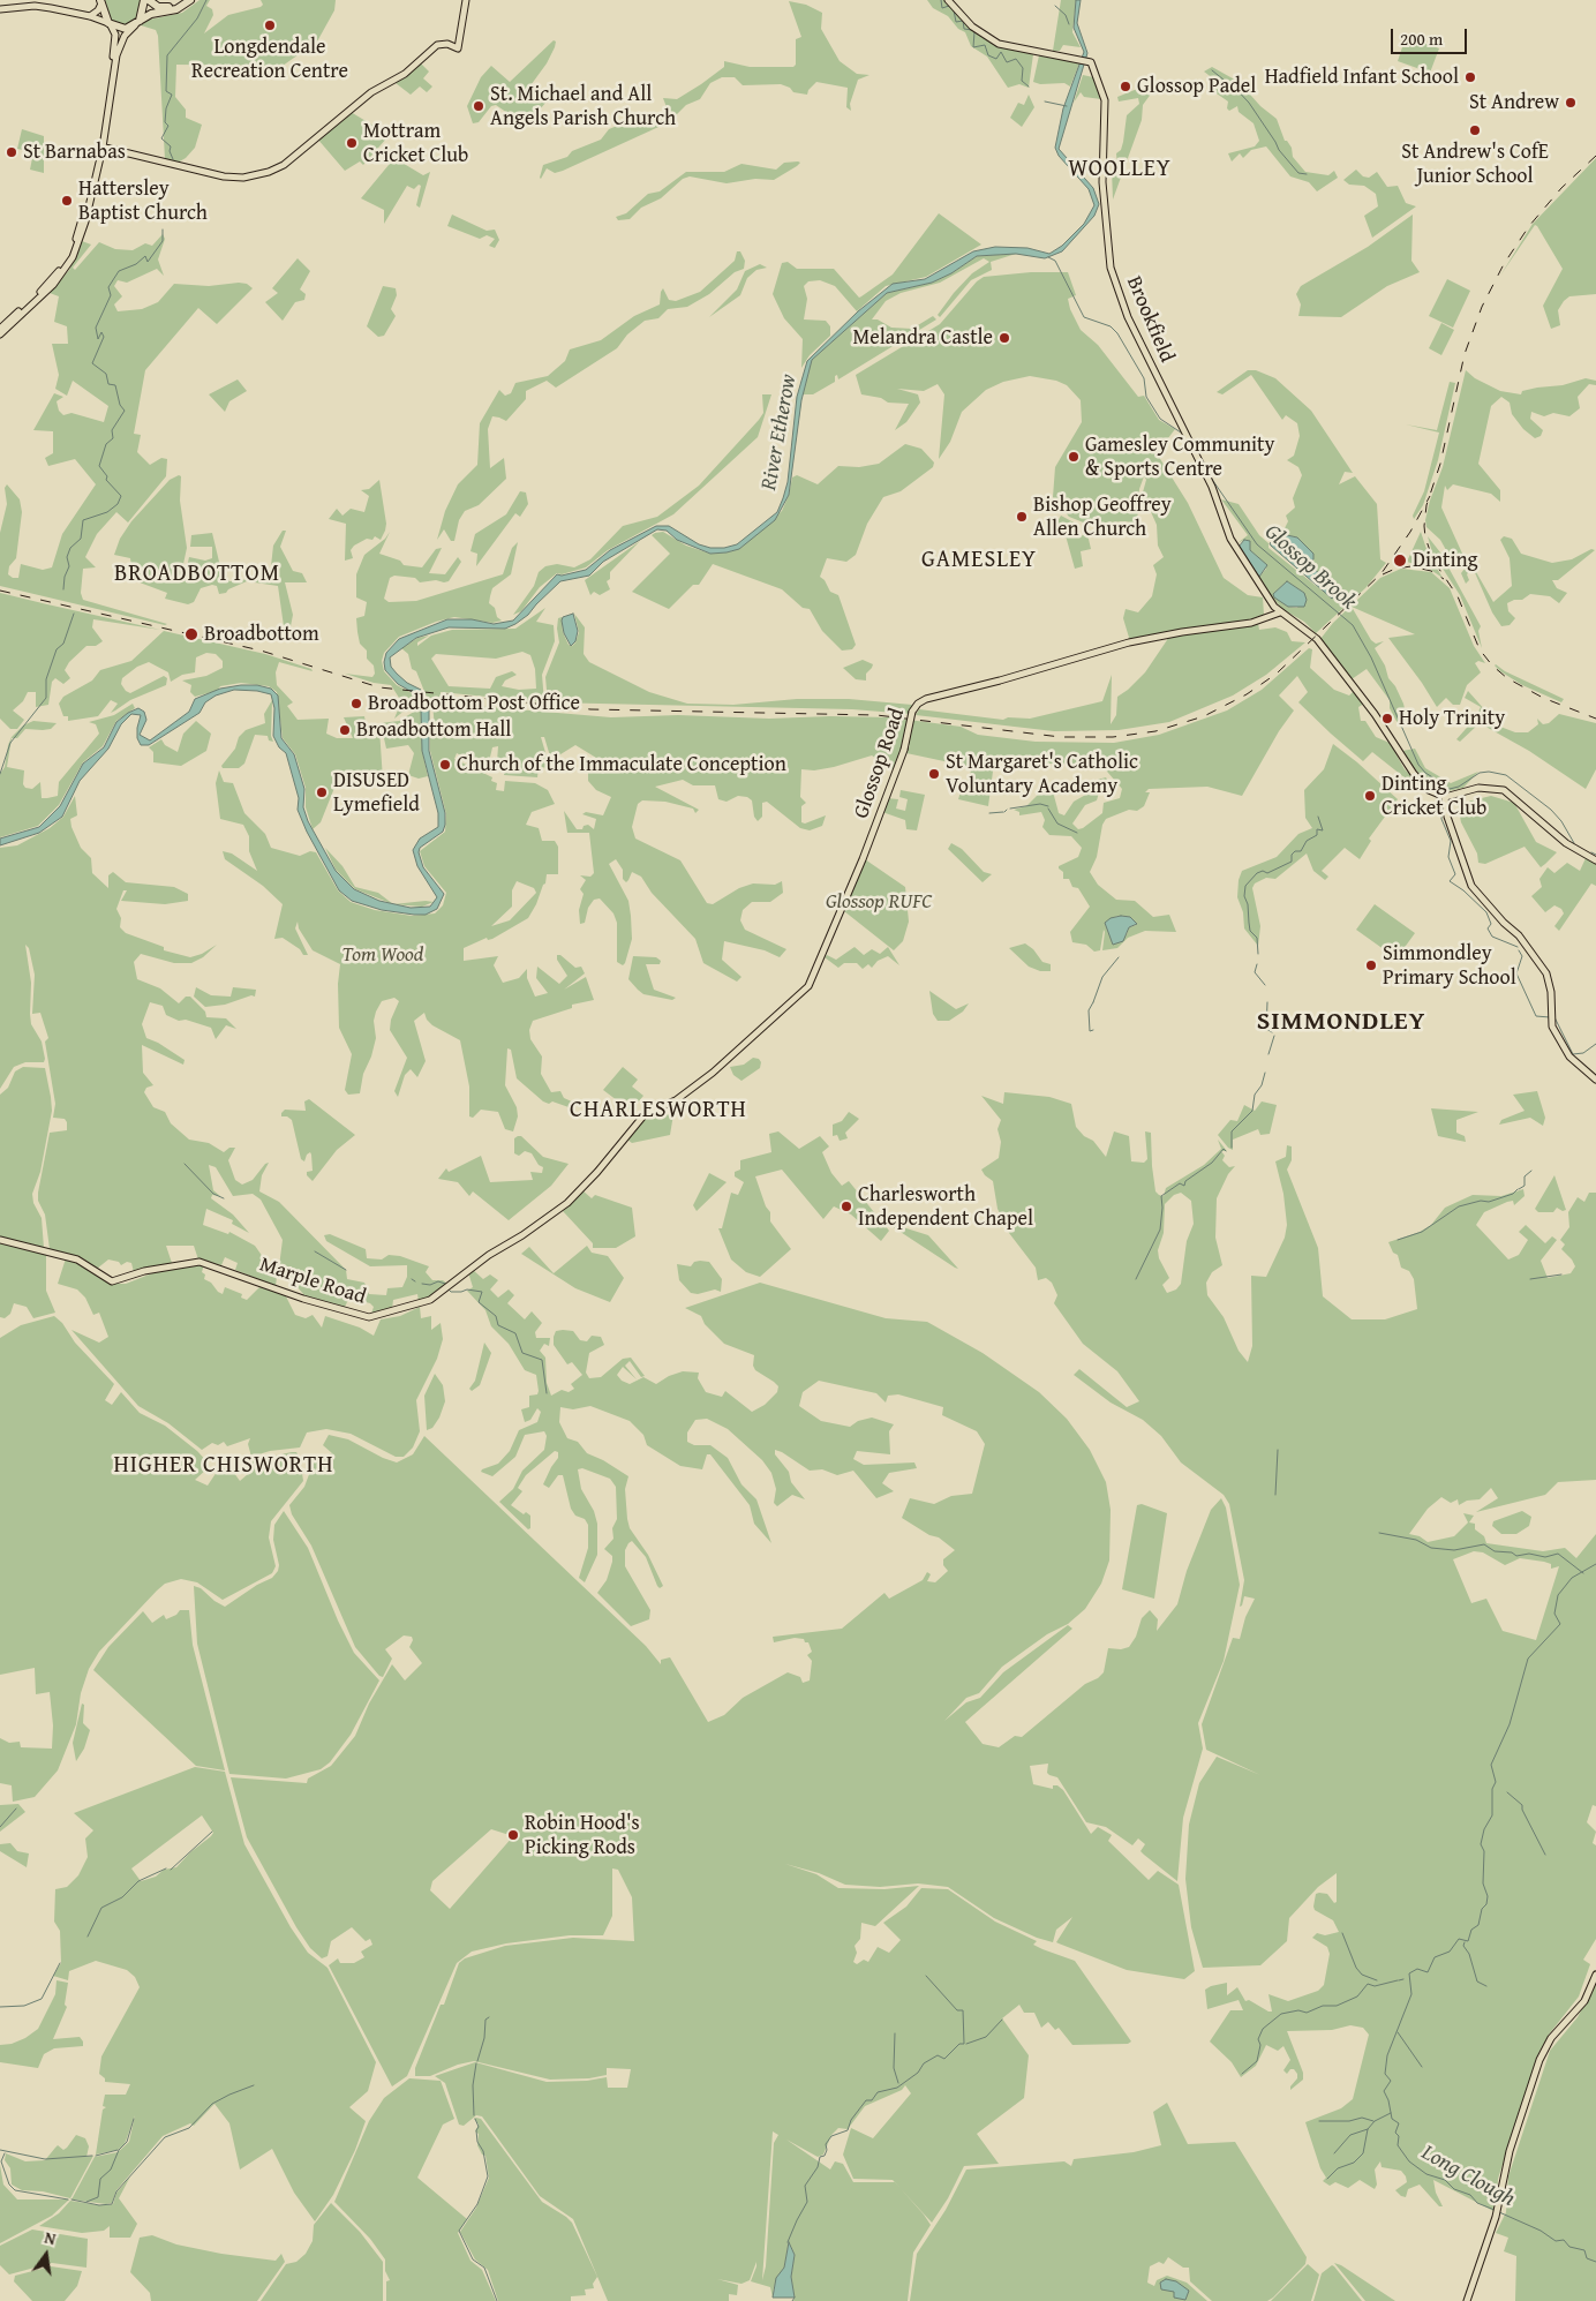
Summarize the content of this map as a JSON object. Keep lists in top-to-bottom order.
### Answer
{
  "streets": {
    "main road": ["Brookfield", "Glossop Road", "Marple Road"]
  },
  "crossings": [
    ["Brookfield", "Glossop Road"],
    ["Glossop Road", "Marple Road"]
  ],
  "districts": [
    "WOOLLEY",
    "GAMESLEY",
    "BROADBOTTOM",
    "SIMMONDLEY",
    "CHARLESWORTH",
    "HIGHER CHISWORTH"
  ],
  "water": ["River Etherow", "Glossop Brook", "Long Clough"],
  "parks": ["Glossop RUFC", "Tom Wood"],
  "places": [
    "Longdendale Recreation Centre",
    "Hadfield Infant School",
    "Glossop Padel",
    "St Andrew",
    "St. Michael and All Angels Parish Church",
    "St Andrew's CofE Junior School",
    "Mottram Cricket Club",
    "St Barnabas",
    "Hattersley Baptist Church",
    "Melandra Castle",
    "Gamesley Community & Sports Centre",
    "Bishop Geoffrey Allen Church",
    "Dinting",
    "Broadbottom",
    "Broadbottom Post Office",
    "Holy Trinity",
    "Broadbottom Hall",
    "Church of the Immaculate Conception",
    "St Margaret's Catholic Voluntary Academy",
    "DISUSED Lymefield",
    "Dinting Cricket Club",
    "Simmondley Primary School",
    "Charlesworth Independent Chapel",
    "Robin Hood's Picking Rods"
  ],
  "scale_bar": "200 m",
  "north": "top"
}
